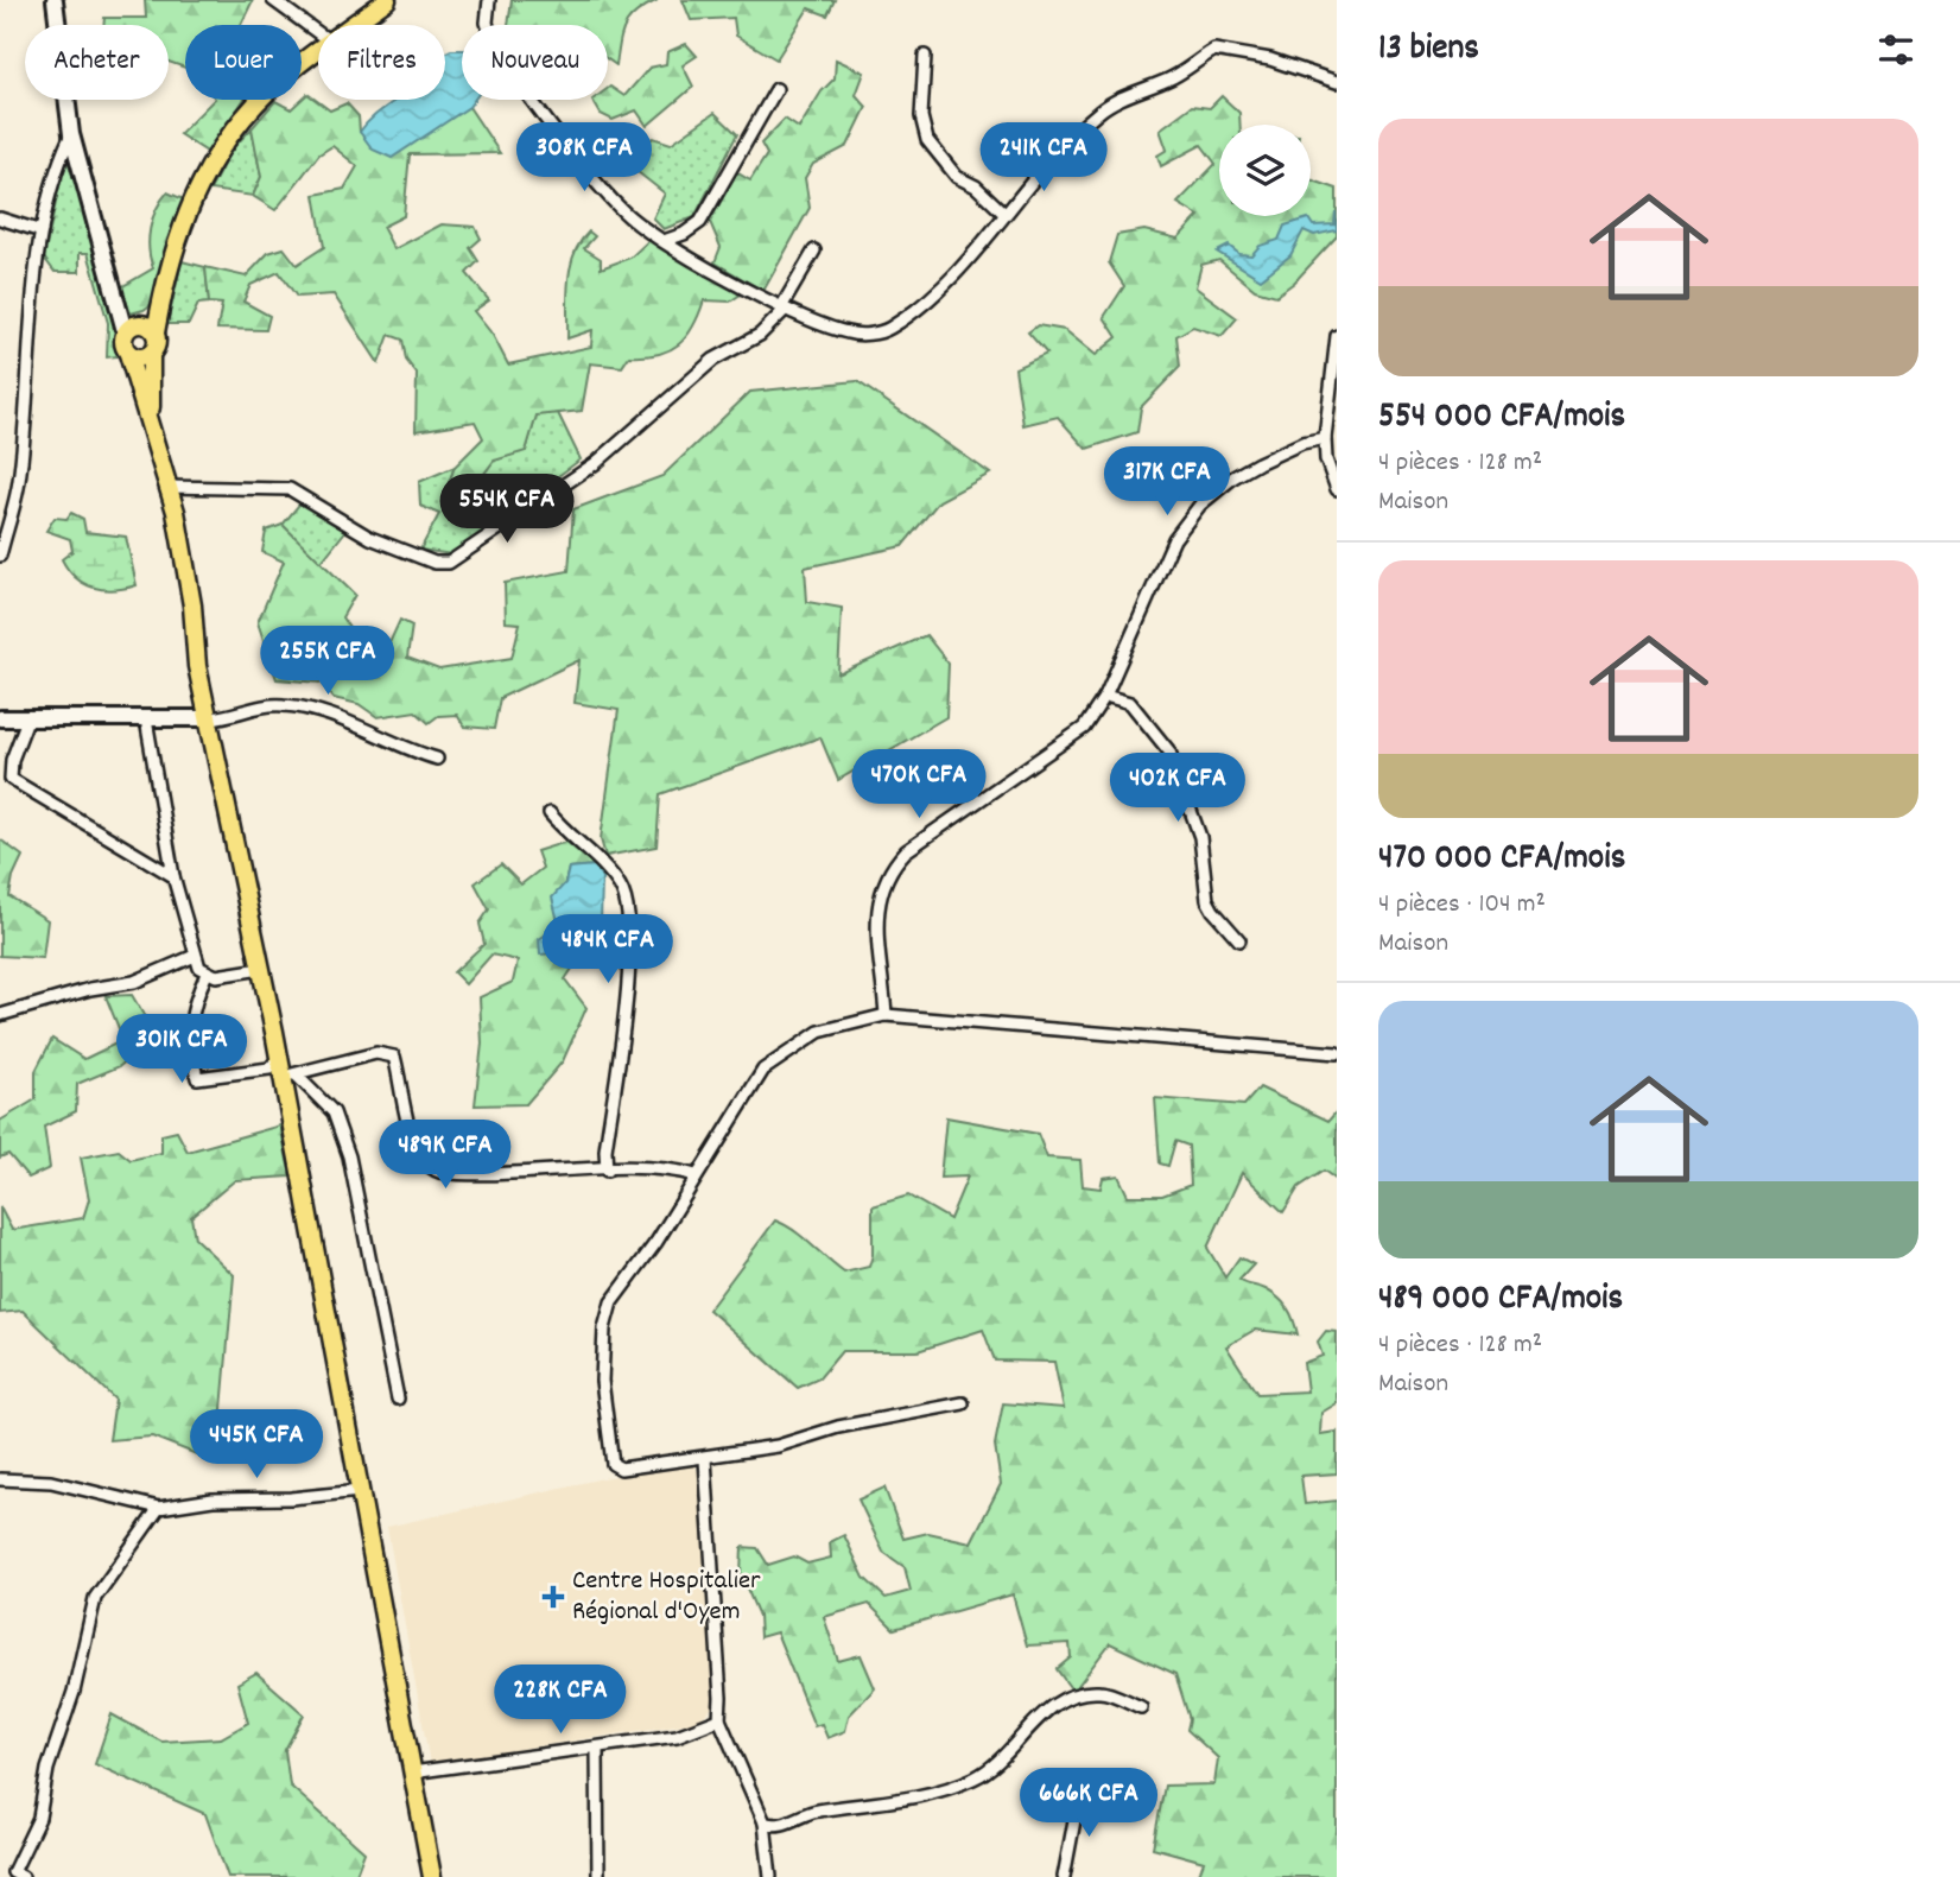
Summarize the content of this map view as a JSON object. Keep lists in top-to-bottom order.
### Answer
{
  "places": {
    "health": ["Centre Hospitalier Régional d'Oyem"]
  },
  "page": {
    "heading": "13 biens",
    "chip": [
      "Acheter",
      "Louer",
      "Filtres",
      "Nouveau"
    ],
    "list": [
      {
        "name": "554 000 CFA/mois",
        "note": "4 pièces · 128 m² · Maison"
      },
      {
        "name": "470 000 CFA/mois",
        "note": "4 pièces · 104 m² · Maison"
      },
      {
        "name": "489 000 CFA/mois",
        "note": "4 pièces · 128 m² · Maison"
      }
    ],
    "price": [
      "308K CFA",
      "241K CFA",
      "317K CFA",
      "554K CFA",
      "255K CFA",
      "470K CFA",
      "402K CFA",
      "484K CFA",
      "301K CFA",
      "489K CFA",
      "445K CFA",
      "228K CFA",
      "666K CFA"
    ]
  }
}
